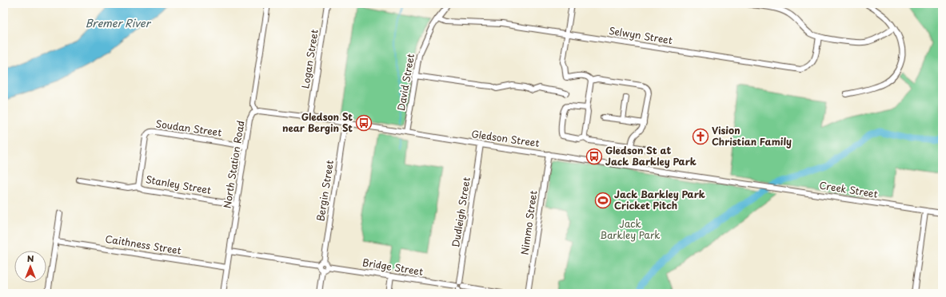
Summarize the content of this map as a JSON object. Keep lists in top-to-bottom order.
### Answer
{
  "streets": {
    "street": [
      "Selwyn Street",
      "Logan Street",
      "David Street",
      "Soudan Street",
      "Gledson Street",
      "North Station Road",
      "Stanley Street",
      "Creek Street",
      "Bergin Street",
      "Dudleigh Street",
      "Nimmo Street",
      "Caithness Street",
      "Bridge Street"
    ]
  },
  "crossings": [
    ["Selwyn Street", "David Street"],
    ["Logan Street", "Gledson Street"],
    ["David Street", "Gledson Street"],
    ["Soudan Street", "North Station Road"],
    ["Soudan Street", "Stanley Street"],
    ["Gledson Street", "North Station Road"],
    ["Gledson Street", "Creek Street"],
    ["Gledson Street", "Bergin Street"],
    ["Gledson Street", "Dudleigh Street"],
    ["Gledson Street", "Nimmo Street"],
    ["North Station Road", "Stanley Street"],
    ["North Station Road", "Caithness Street"],
    ["Bergin Street", "Bridge Street"],
    ["Dudleigh Street", "Bridge Street"]
  ],
  "water": ["Bremer River"],
  "parks": ["Jack Barkley Park"],
  "places": {
    "bus stop": ["Gledson St near Bergin St", "Gledson St at Jack Barkley Park"],
    "church": ["Vision Christian Family"],
    "sports": ["Jack Barkley Park Cricket Pitch"]
  },
  "north": "top"
}
